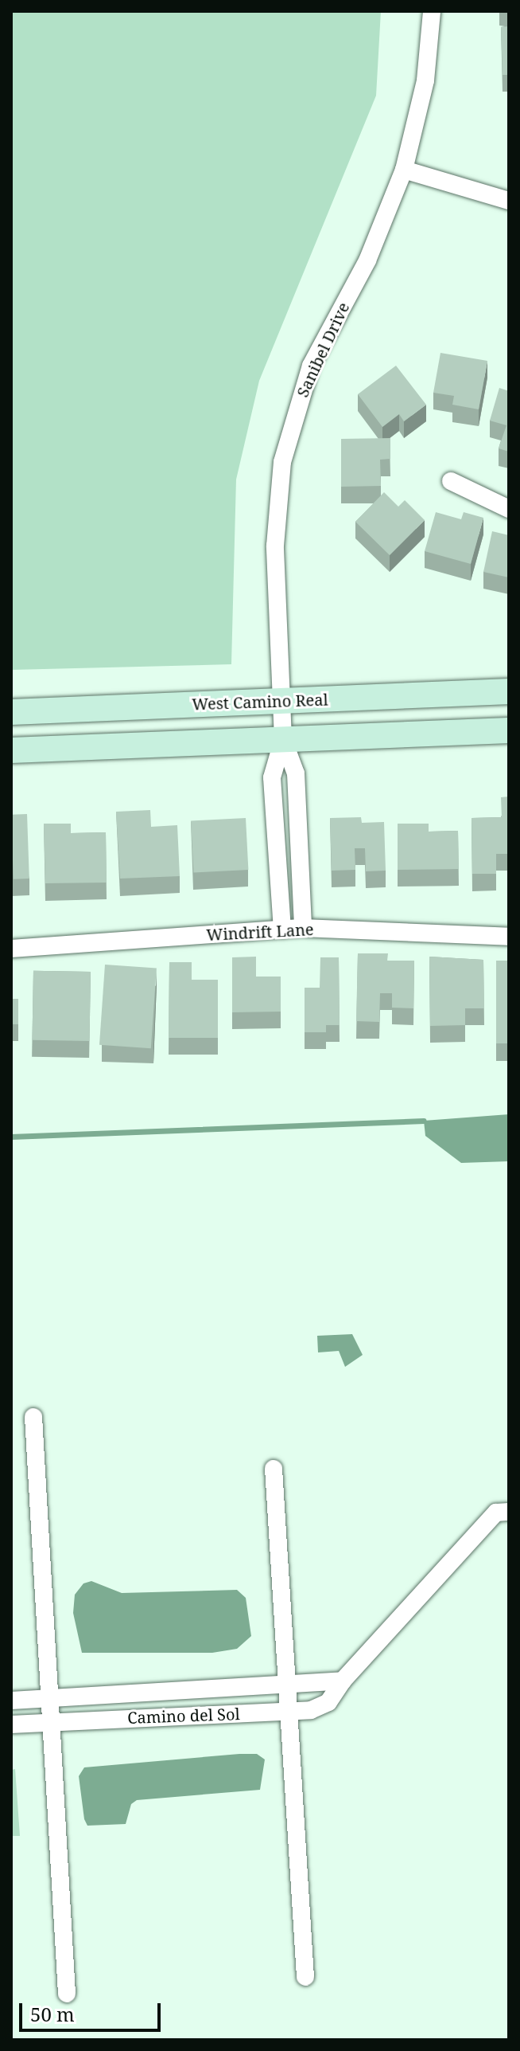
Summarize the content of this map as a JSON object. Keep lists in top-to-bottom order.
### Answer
{
  "streets": {
    "street": [
      "Sanibel Drive",
      "West Camino Real",
      "Windrift Lane",
      "Camino del Sol"
    ]
  },
  "crossings": [
    ["Sanibel Drive", "West Camino Real"],
    ["Sanibel Drive", "Windrift Lane"]
  ],
  "scale_bar": "50 m"
}
